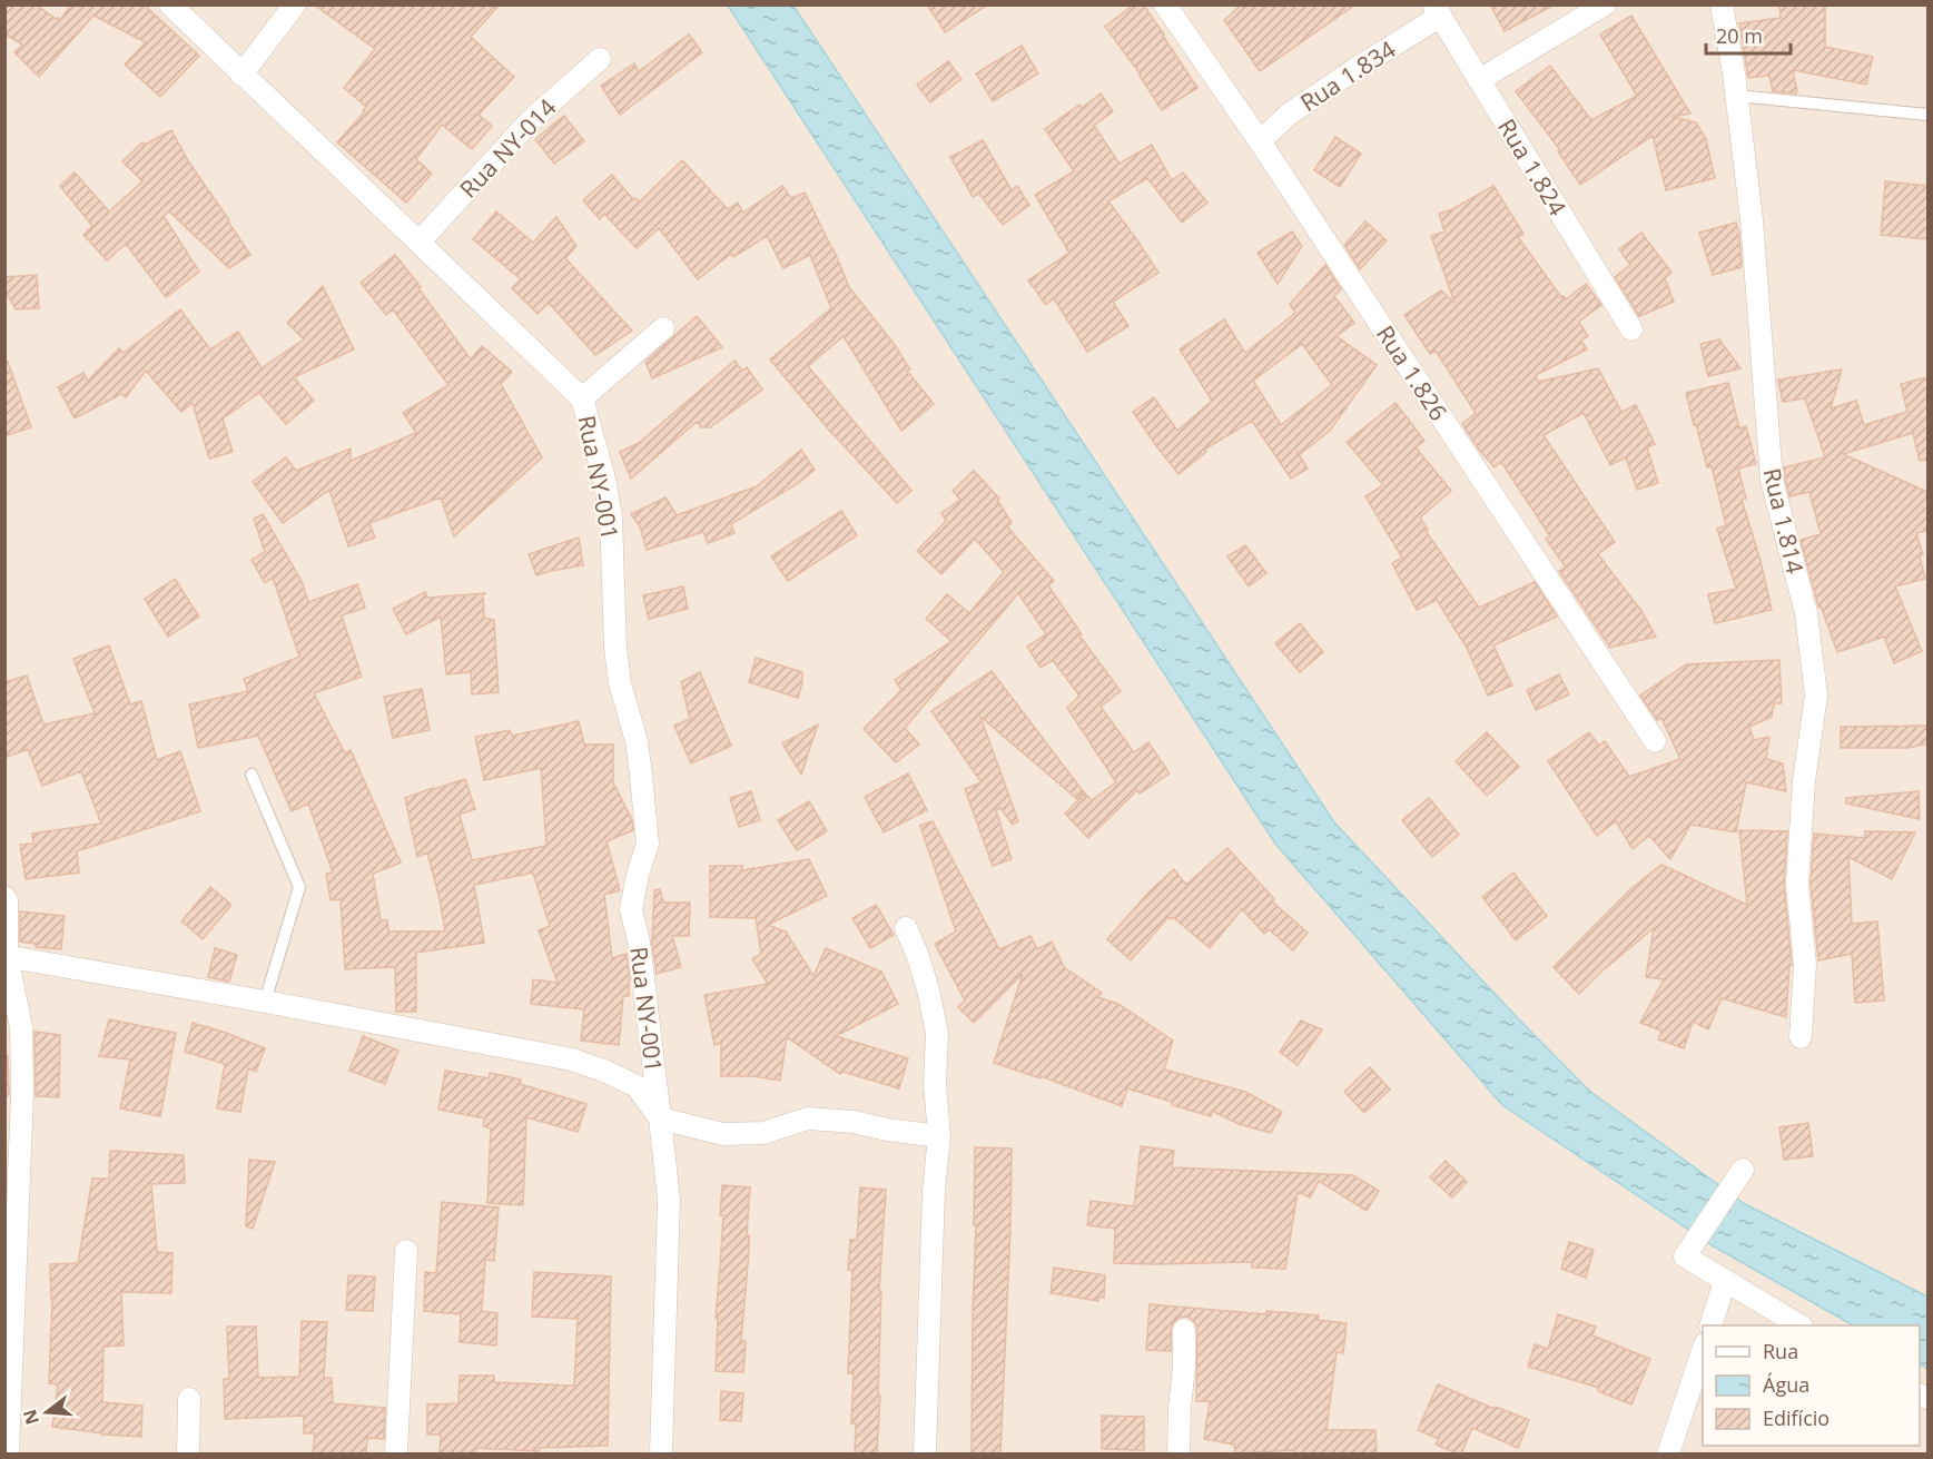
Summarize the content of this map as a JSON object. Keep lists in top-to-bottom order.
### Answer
{
  "streets": {
    "street": [
      "Rua 1.834",
      "Rua NY-014",
      "Rua 1.824",
      "Rua 1.826",
      "Rua NY-001",
      "Rua 1.814"
    ]
  },
  "crossings": [
    ["Rua 1.834", "Rua 1.824"],
    ["Rua 1.834", "Rua 1.826"],
    ["Rua NY-014", "Rua NY-001"]
  ],
  "legend": ["Rua", "Água", "Edifício"],
  "scale_bar": "20 m",
  "north": "left"
}
